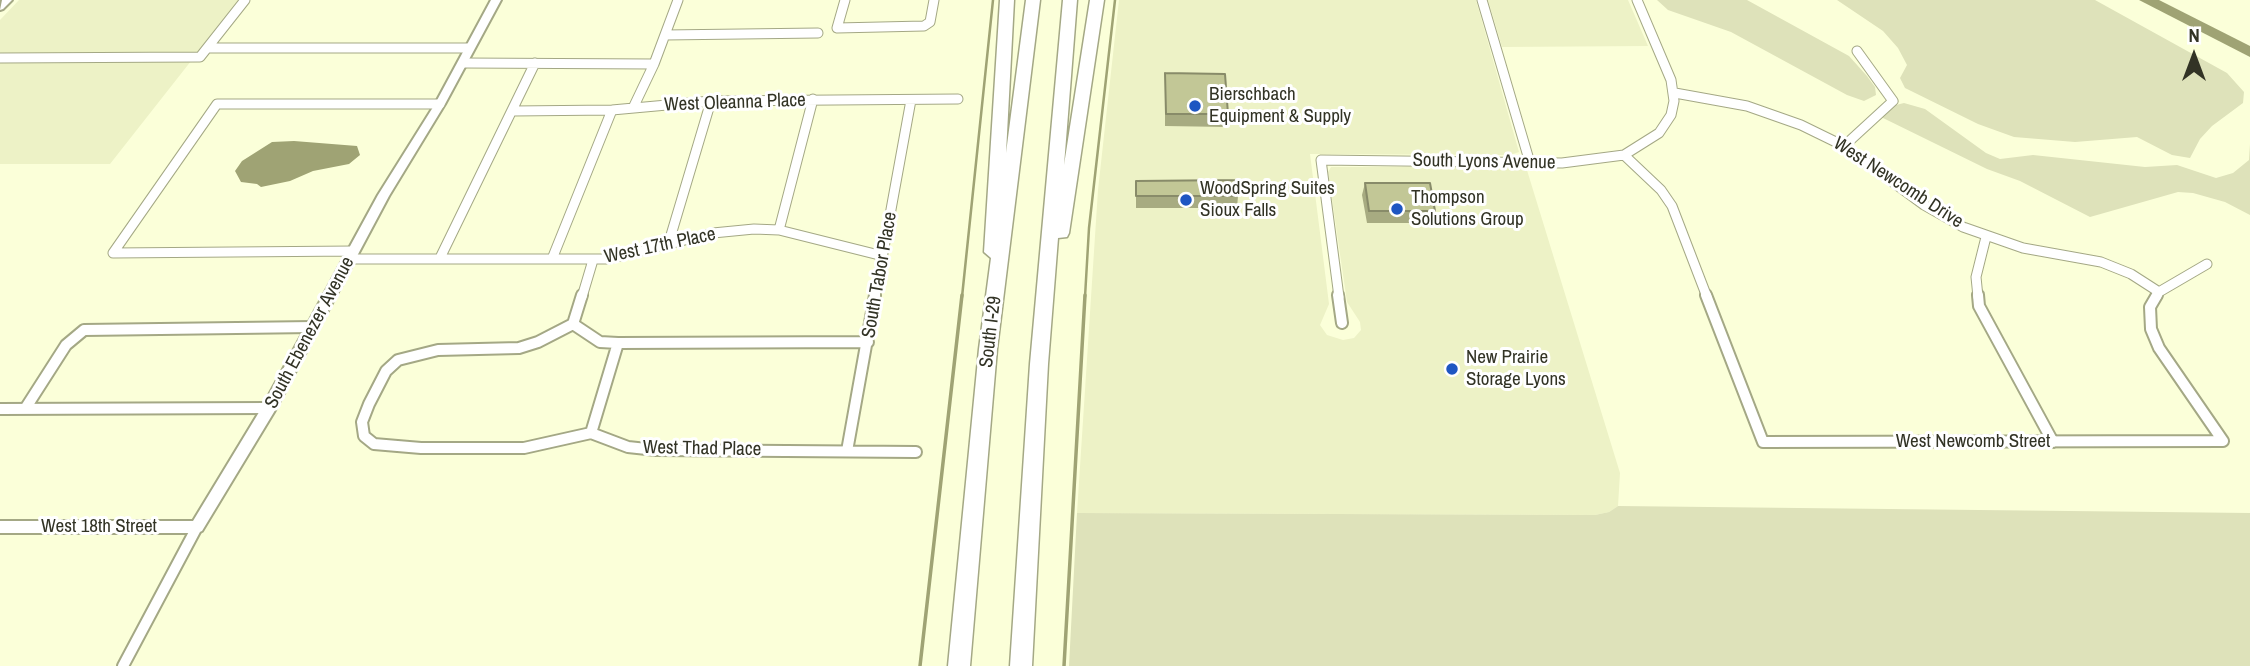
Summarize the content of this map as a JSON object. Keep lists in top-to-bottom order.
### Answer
{
  "streets": {
    "highway": ["South I-29"],
    "street": [
      "West Oleanna Place",
      "South Lyons Avenue",
      "West Newcomb Drive",
      "West 17th Place",
      "South Tabor Place",
      "South Ebenezer Avenue",
      "West Newcomb Street",
      "West Thad Place",
      "West 18th Street"
    ]
  },
  "crossings": [
    ["West Oleanna Place", "South Tabor Place"],
    ["South Lyons Avenue", "West Newcomb Drive"],
    ["South Lyons Avenue", "West Newcomb Street"],
    ["West Newcomb Drive", "West Newcomb Street"],
    ["West 17th Place", "South Tabor Place"],
    ["West 17th Place", "South Ebenezer Avenue"],
    ["South Tabor Place", "West Thad Place"],
    ["South Ebenezer Avenue", "West 18th Street"]
  ],
  "places": [
    "Bierschbach Equipment & Supply",
    "WoodSpring Suites Sioux Falls",
    "Thompson Solutions Group",
    "New Prairie Storage Lyons"
  ],
  "north": "top"
}
